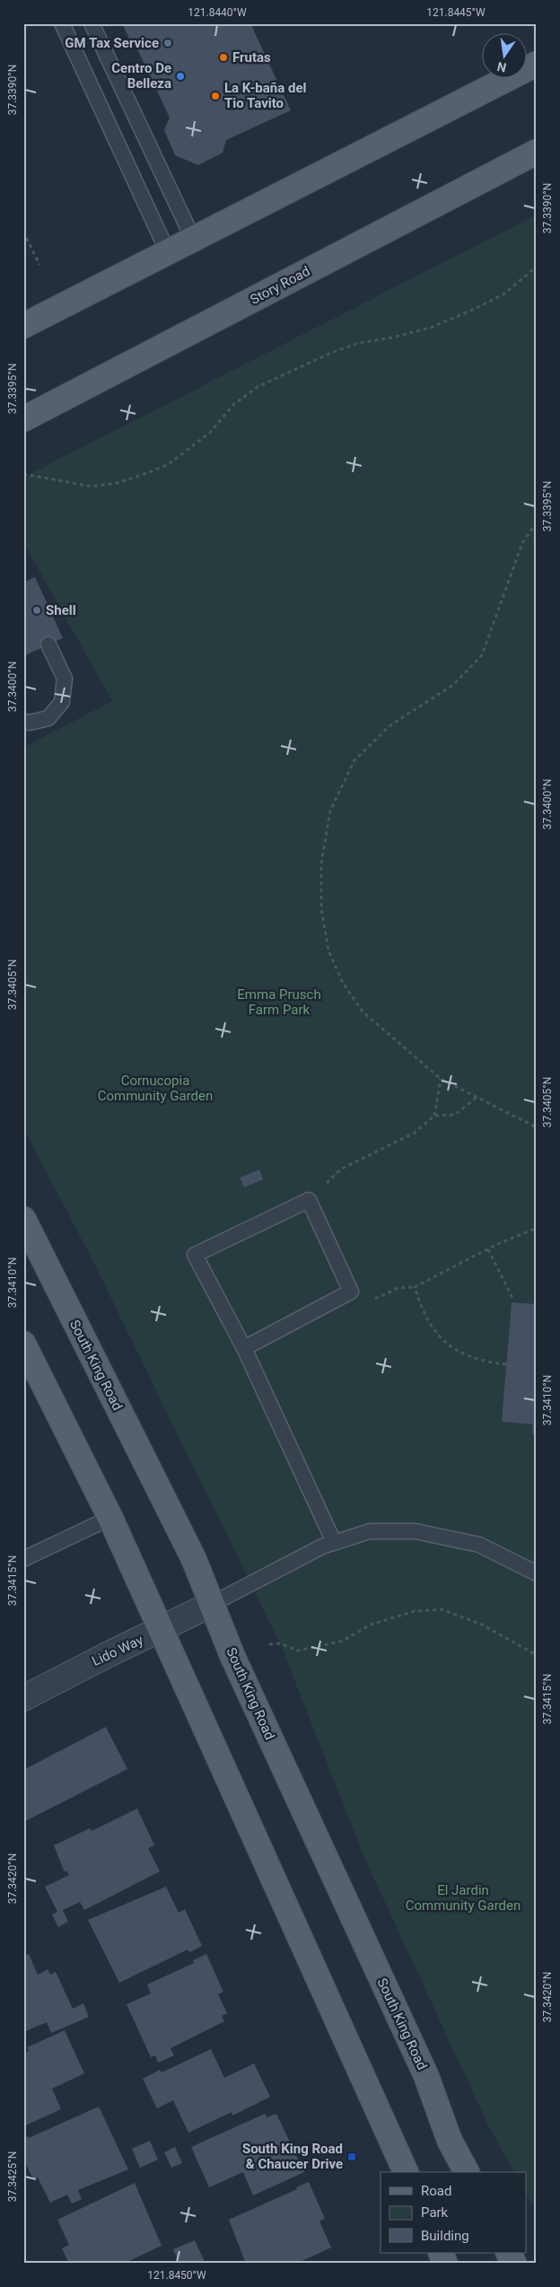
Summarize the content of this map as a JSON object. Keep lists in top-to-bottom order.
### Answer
{
  "streets": {
    "main road": ["Story Road", "South King Road"],
    "street": ["Lido Way"]
  },
  "crossings": [
    ["South King Road", "Lido Way"]
  ],
  "parks": ["Emma Prusch Farm Park", "Cornucopia Community Garden", "El Jardin Community Garden"],
  "places": {
    "other": [
      "GM Tax Service",
      "Frutas",
      "Centro De Belleza",
      "La K-baña del Tio Tavito",
      "Shell"
    ],
    "transit": ["South King Road & Chaucer Drive"]
  },
  "legend": ["Road", "Park", "Building"],
  "north": "bottom",
  "coordinates": [
    "121.8440°W",
    "121.8445°W",
    "37.3390°N",
    "37.3395°N",
    "37.3400°N",
    "37.3405°N",
    "37.3410°N",
    "37.3415°N",
    "37.3420°N",
    "37.3425°N",
    "121.8450°W"
  ]
}
